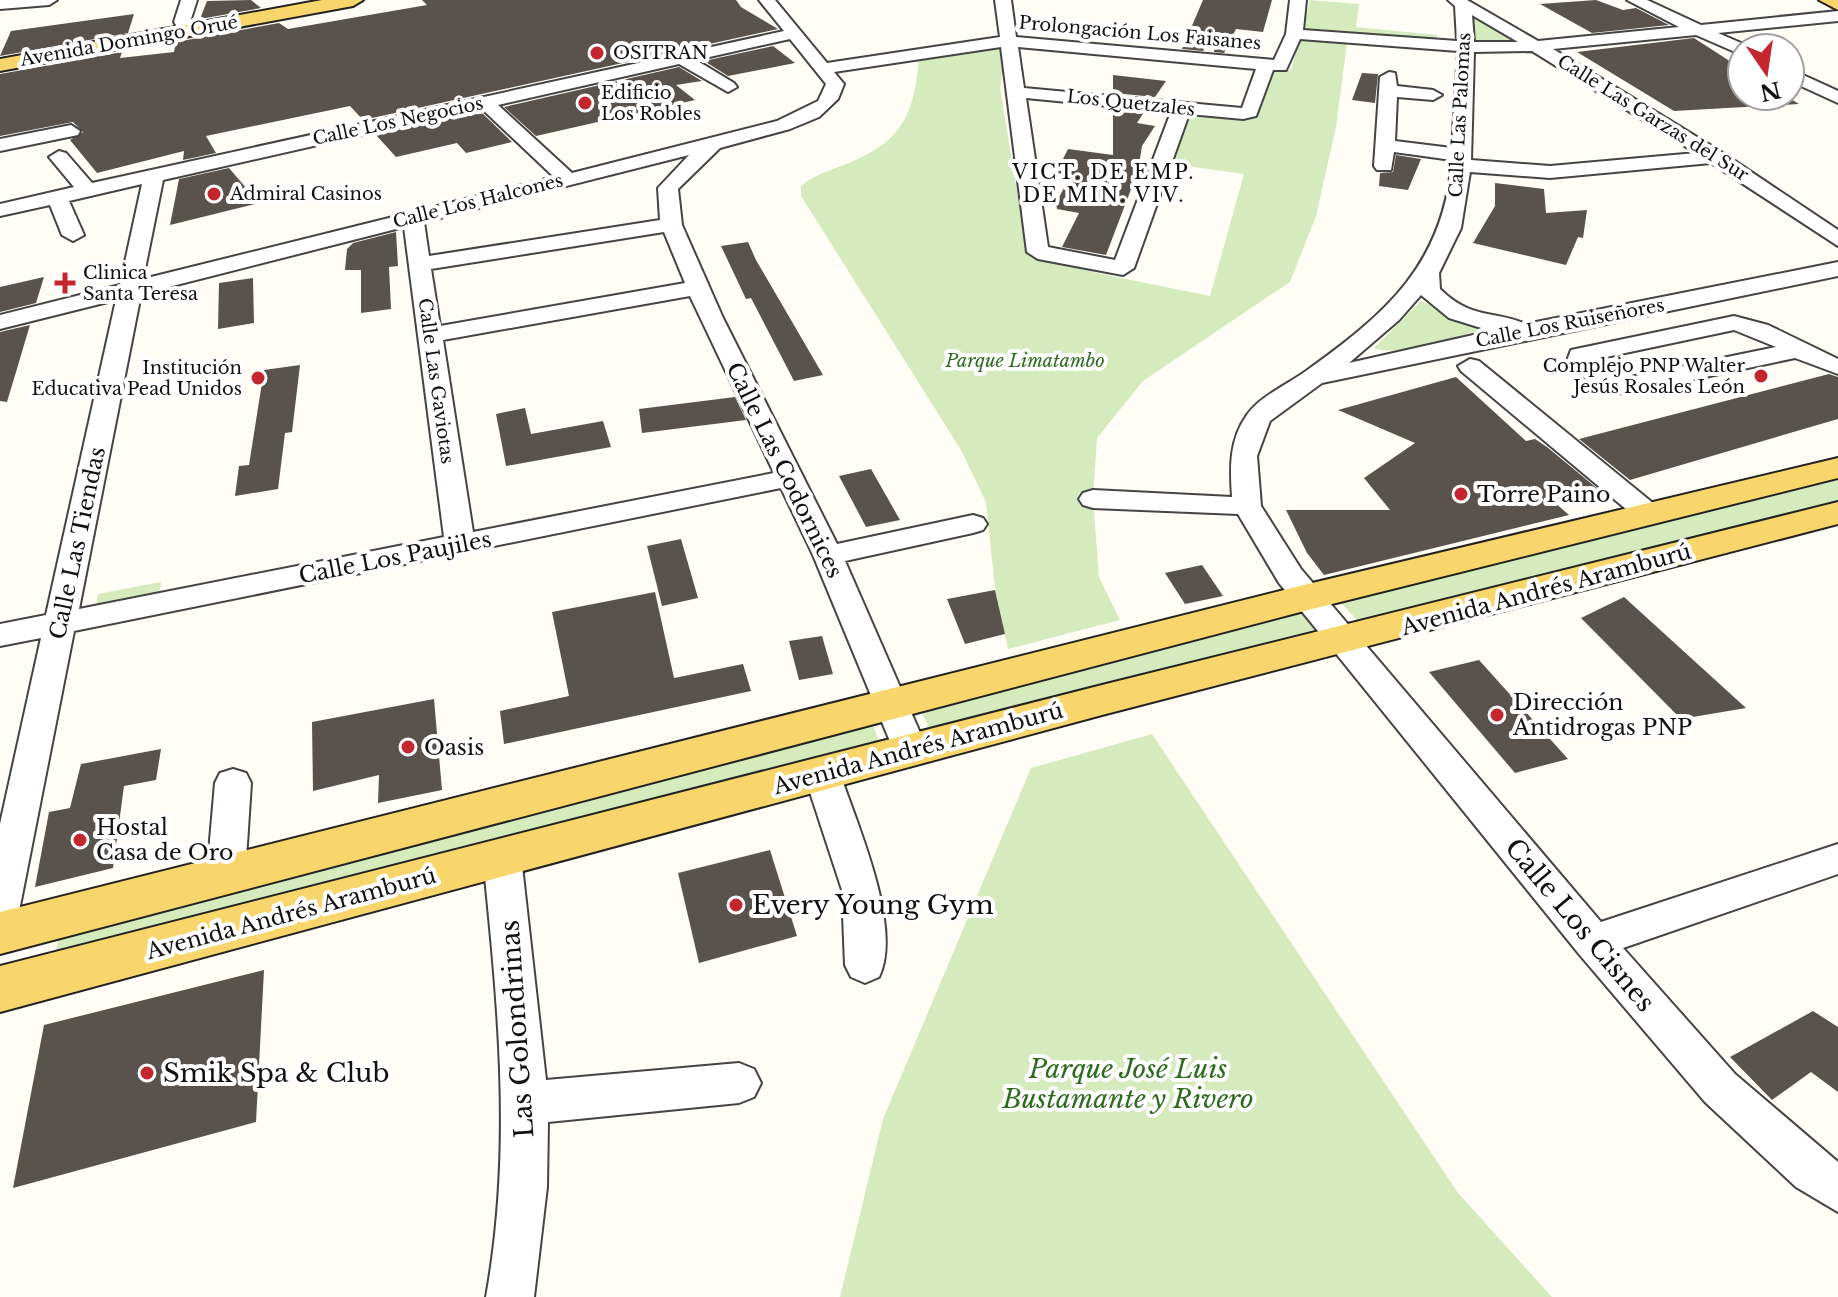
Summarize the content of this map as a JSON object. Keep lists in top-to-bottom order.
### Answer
{
  "streets": {
    "main road": ["Avenida Domingo Orué", "Avenida Andrés Aramburú"],
    "street": [
      "Prolongación Los Faisanes",
      "Los Quetzales",
      "Calle Las Palomas",
      "Calle Las Garzas del Sur",
      "Calle Los Negocios",
      "Calle Los Halcones",
      "Calle Los Ruiseñores",
      "Calle Las Gaviotas",
      "Calle Las Codornices",
      "Calle Las Tiendas",
      "Calle Los Paujiles",
      "Calle Los Cisnes",
      "Las Golondrinas"
    ]
  },
  "crossings": [
    ["Prolongación Los Faisanes", "Los Quetzales"],
    ["Prolongación Los Faisanes", "Calle Los Halcones"],
    ["Calle Las Palomas", "Calle Las Garzas del Sur"],
    ["Calle Las Palomas", "Calle Los Ruiseñores"],
    ["Calle Las Palomas", "Avenida Andrés Aramburú"],
    ["Calle Las Palomas", "Calle Los Cisnes"],
    ["Calle Los Negocios", "Calle Las Tiendas"],
    ["Calle Los Halcones", "Calle Las Gaviotas"],
    ["Calle Los Halcones", "Calle Las Tiendas"],
    ["Calle Las Gaviotas", "Calle Los Paujiles"],
    ["Calle Las Codornices", "Calle Los Paujiles"],
    ["Calle Las Codornices", "Avenida Andrés Aramburú"],
    ["Calle Las Tiendas", "Calle Los Paujiles"],
    ["Avenida Andrés Aramburú", "Calle Los Cisnes"],
    ["Avenida Andrés Aramburú", "Las Golondrinas"]
  ],
  "districts": ["VICT. DE EMP. DE MIN. VIV."],
  "parks": ["Parque Limatambo", "Parque José Luis Bustamante y Rivero"],
  "places": {
    "other": [
      "OSITRAN",
      "Edificio Los Robles",
      "Admiral Casinos",
      "Complejo PNP Walter Jesús Rosales León",
      "Institución Educativa Pead Unidos",
      "Torre Paino",
      "Dirección Antidrogas PNP",
      "Oasis",
      "Hostal Casa de Oro",
      "Every Young Gym",
      "Smik Spa & Club"
    ],
    "health": ["Clinica Santa Teresa"]
  },
  "north": "bottom"
}
